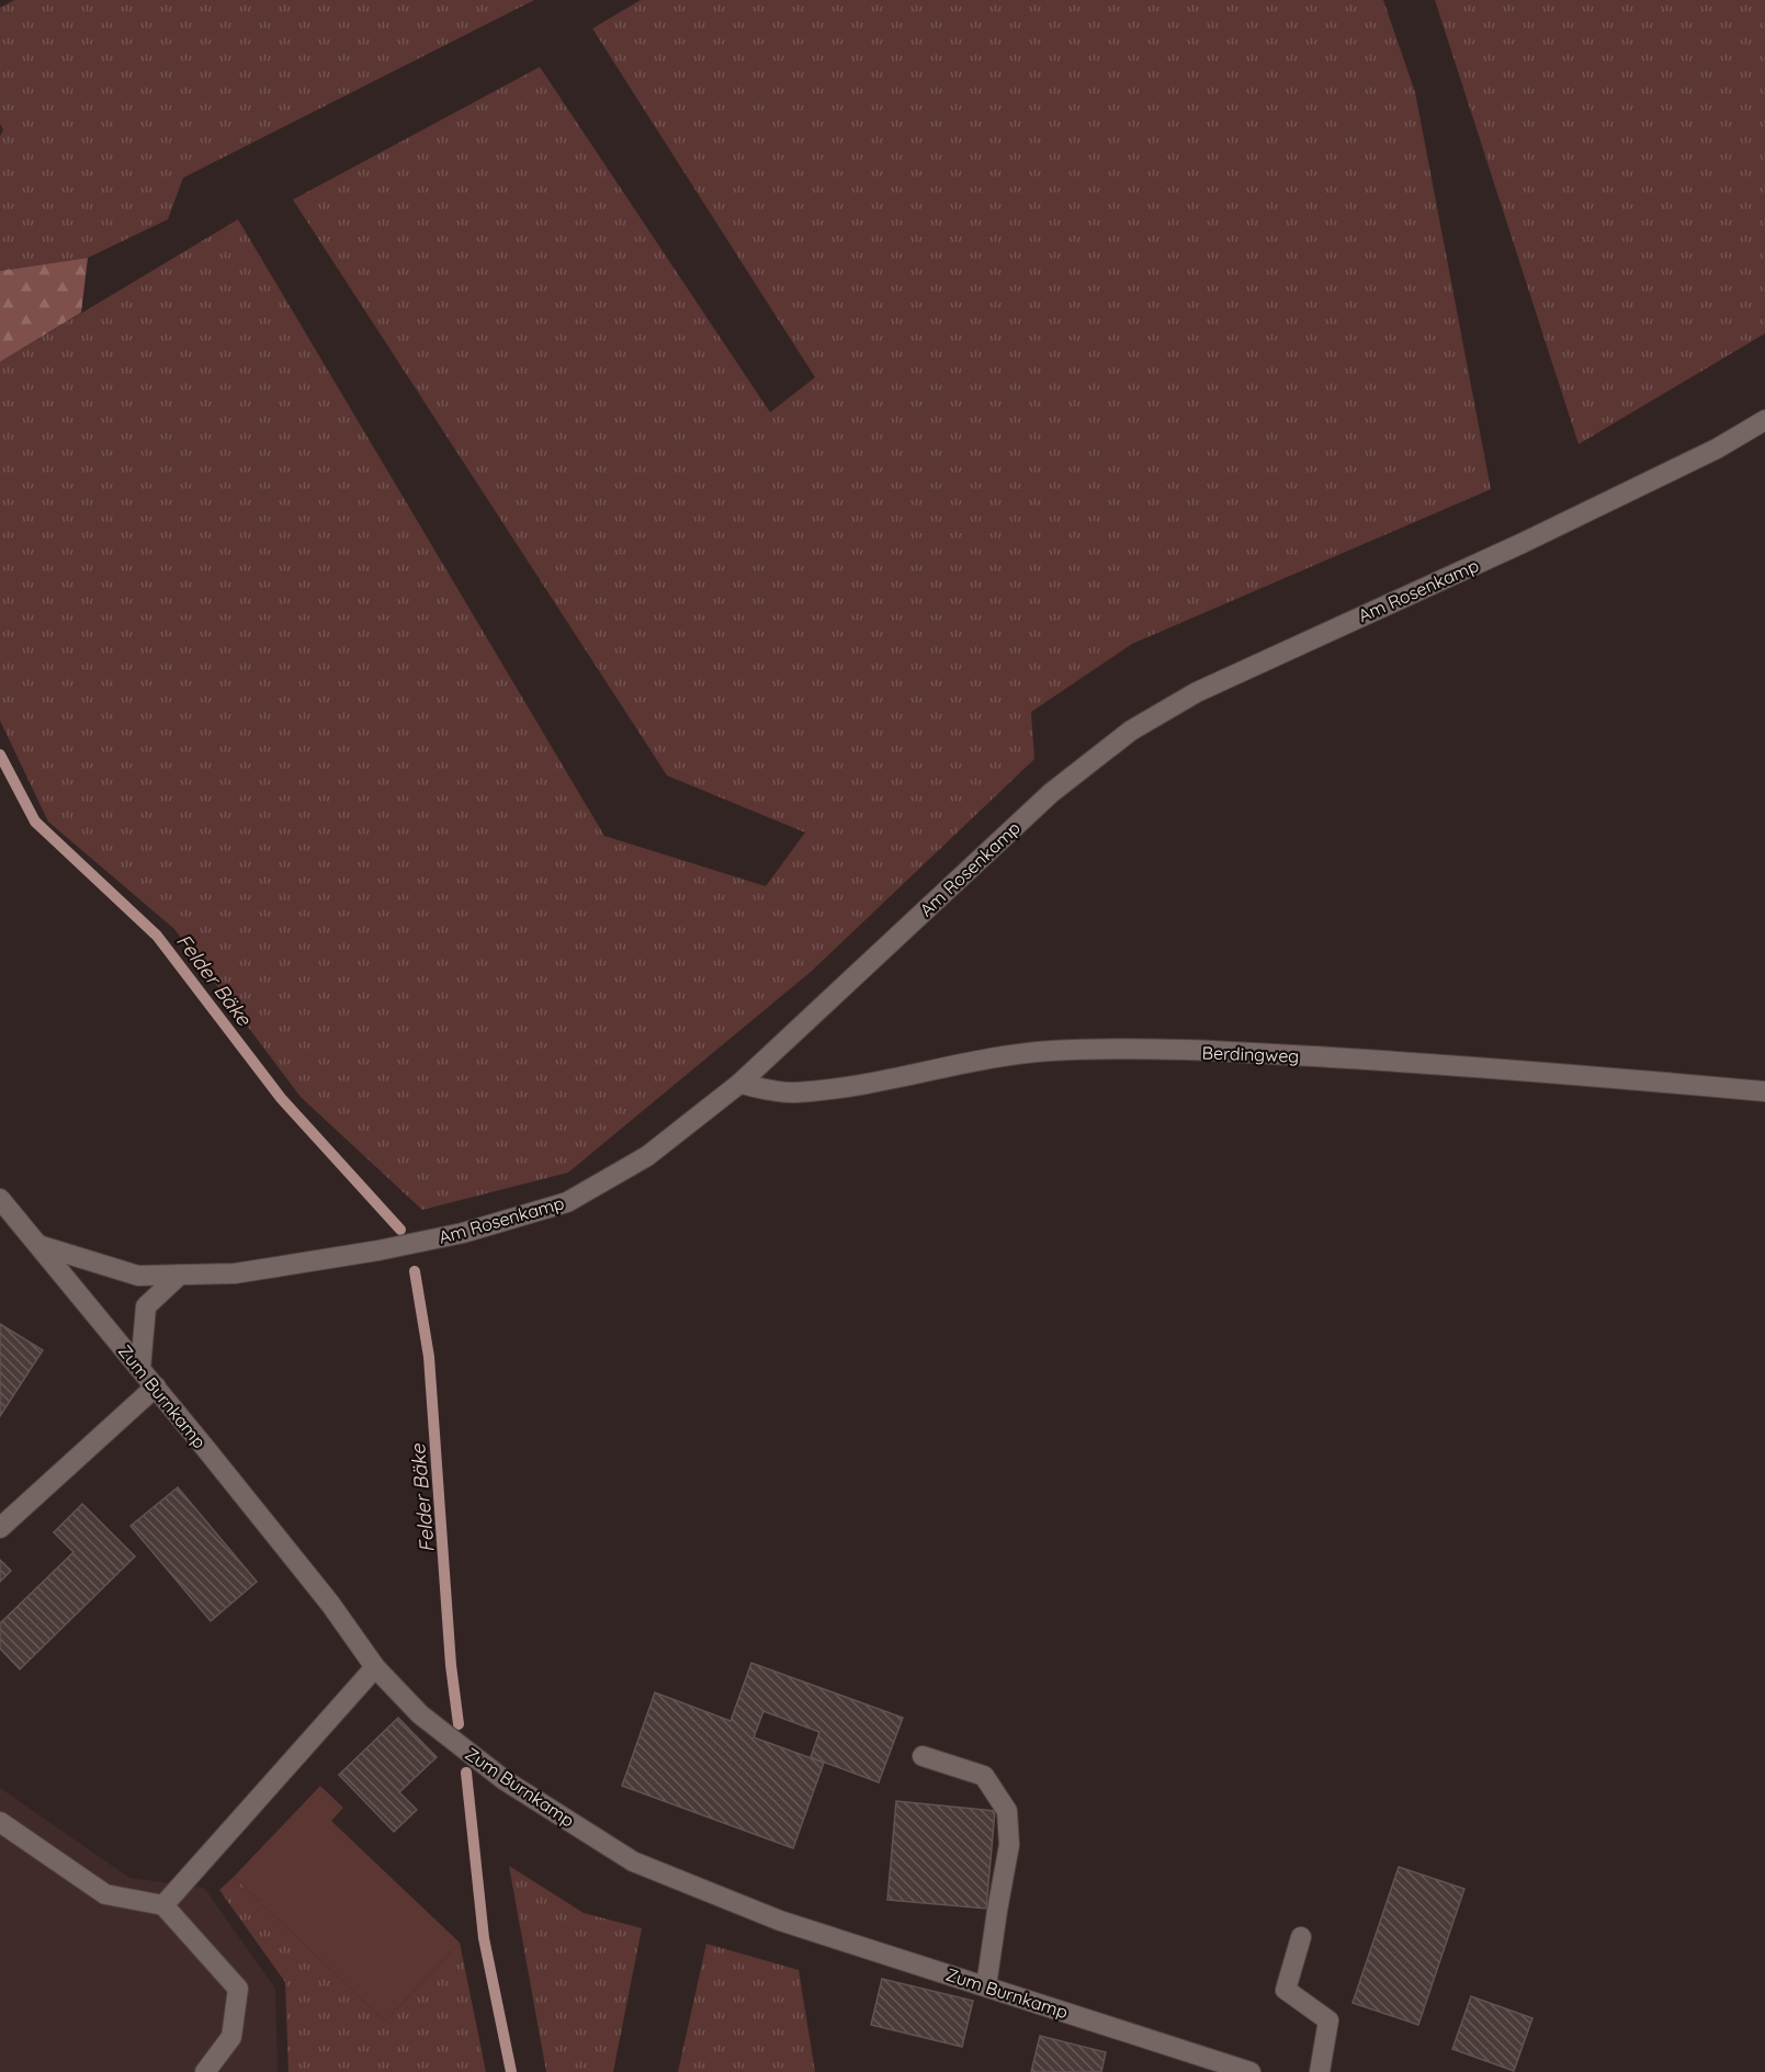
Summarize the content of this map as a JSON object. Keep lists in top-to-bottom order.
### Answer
{
  "streets": {
    "street": ["Am Rosenkamp", "Berdingweg", "Zum Burnkamp"]
  },
  "crossings": [
    ["Am Rosenkamp", "Berdingweg"],
    ["Am Rosenkamp", "Zum Burnkamp"]
  ],
  "water": ["Felder Bäke"]
}
